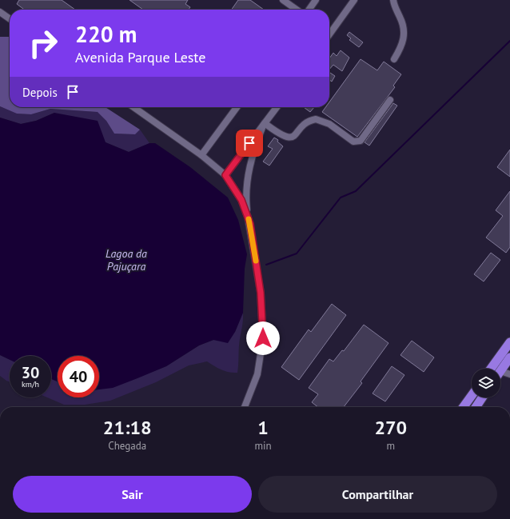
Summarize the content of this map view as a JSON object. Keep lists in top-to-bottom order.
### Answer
{
  "water": ["Lagoa da Pajuçara"],
  "page": {
    "turn": ["220 m", "Avenida Parque Leste"],
    "then": "Depois",
    "speed": "30 km/h",
    "limit": "40",
    "eta": [
      "21:18",
      "Chegada",
      "1",
      "min",
      "270",
      "m"
    ],
    "buttons": ["Sair", "Compartilhar"]
  }
}
